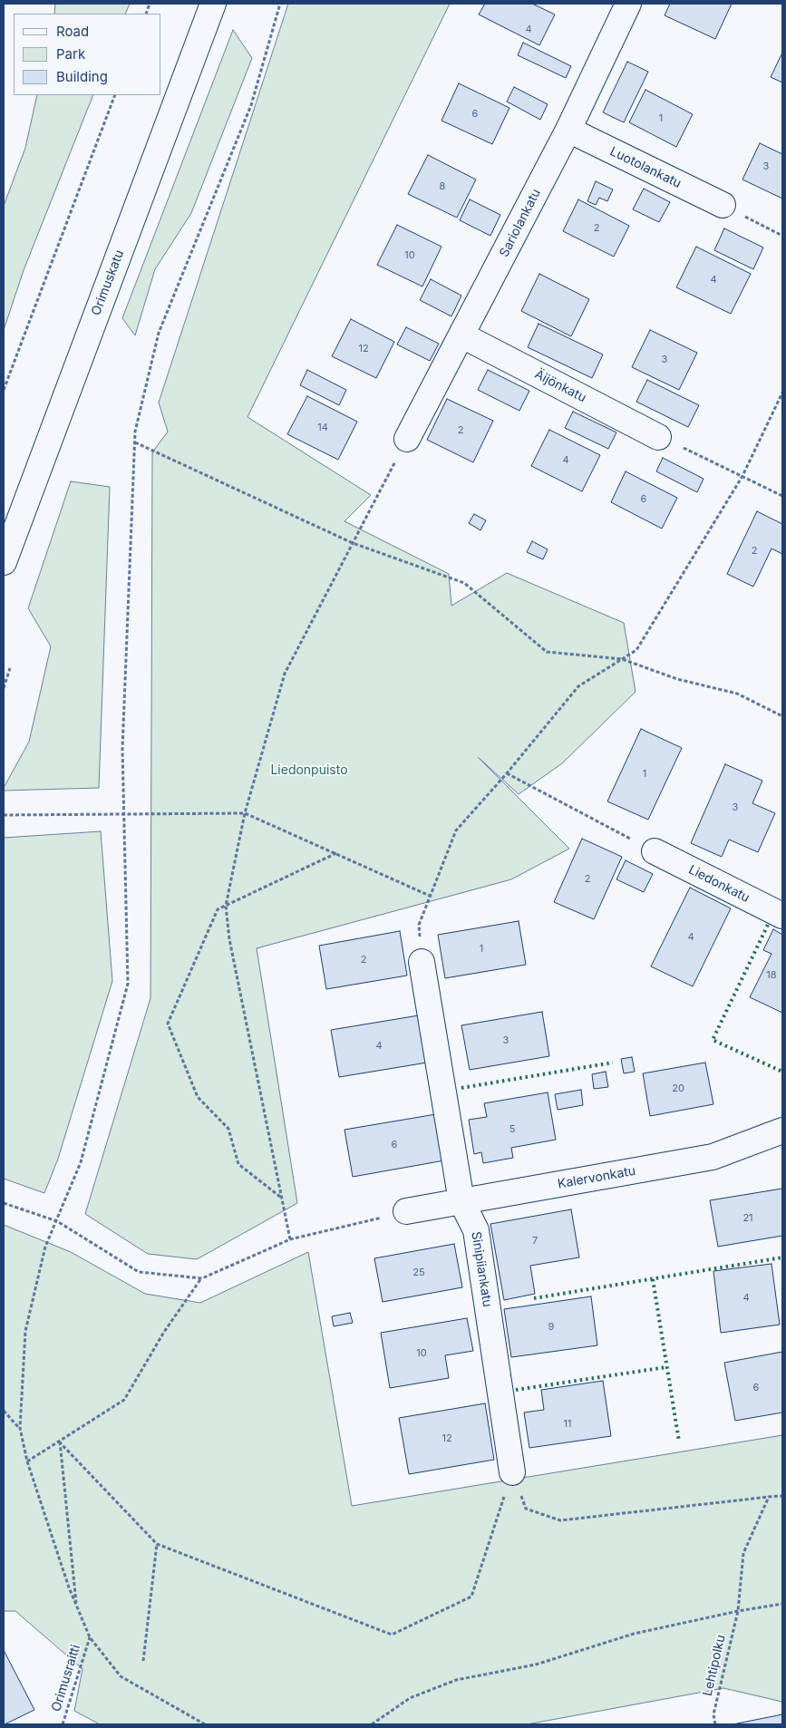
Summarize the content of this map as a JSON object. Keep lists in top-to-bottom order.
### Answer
{
  "streets": {
    "street": [
      "Luotolankatu",
      "Sariolankatu",
      "Orimuskatu",
      "Äijönkatu",
      "Liedonkatu",
      "Kalervonkatu",
      "Sinipiiankatu"
    ],
    "path": ["Lehtipolku", "Orimusraitti"]
  },
  "crossings": [
    ["Luotolankatu", "Sariolankatu"],
    ["Sariolankatu", "Äijönkatu"],
    ["Kalervonkatu", "Sinipiiankatu"]
  ],
  "parks": ["Liedonpuisto"],
  "house_numbers": [
    "4",
    "6",
    "1",
    "3",
    "8",
    "2",
    "10",
    "4",
    "12",
    "3",
    "14",
    "2",
    "4",
    "6",
    "2",
    "1",
    "3",
    "2",
    "4",
    "1",
    "2",
    "18",
    "3",
    "4",
    "20",
    "5",
    "6",
    "21",
    "7",
    "25",
    "4",
    "9",
    "10",
    "6",
    "11",
    "12"
  ],
  "legend": ["Road", "Park", "Building"]
}
